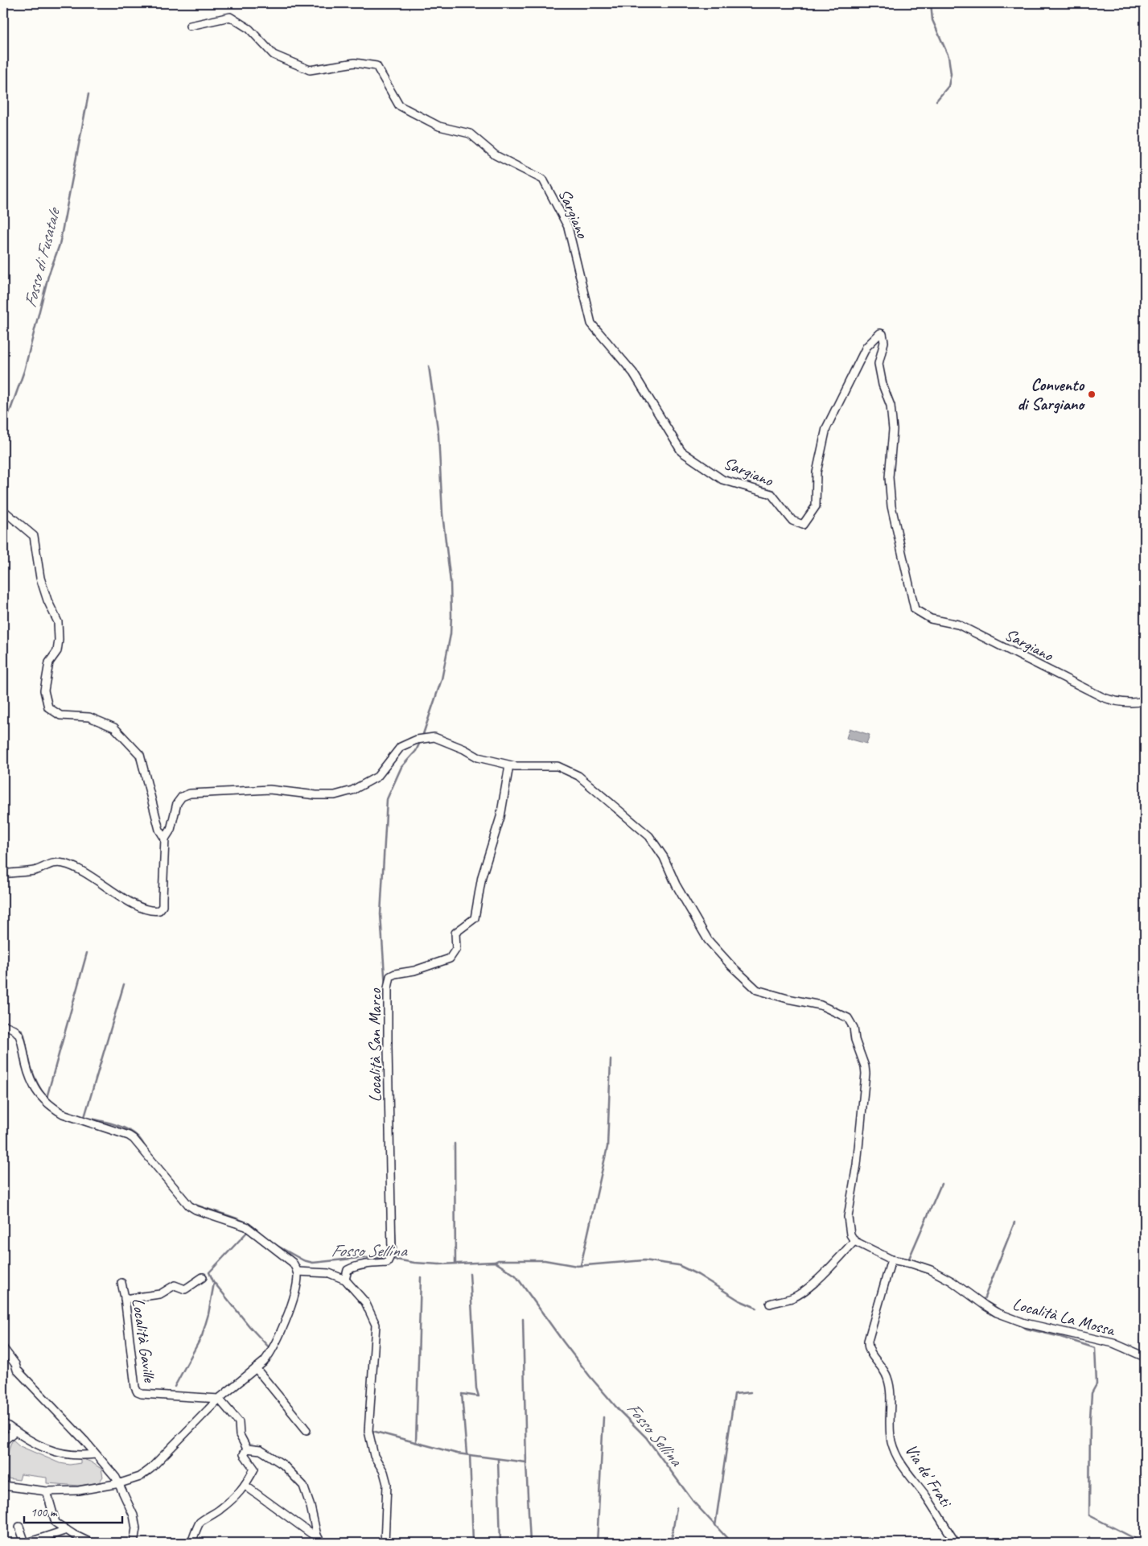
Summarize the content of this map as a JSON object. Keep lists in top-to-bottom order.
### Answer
{
  "streets": {
    "street": [
      "Sargiano",
      "Località San Marco",
      "Località La Mossa",
      "Località Gaville",
      "Via de' Frati"
    ]
  },
  "crossings": [
    ["Località La Mossa", "Via de' Frati"]
  ],
  "water": ["Fosso di Fusatale", "Fosso Sellina"],
  "places": ["Convento di Sargiano"],
  "scale_bar": "100 m"
}
